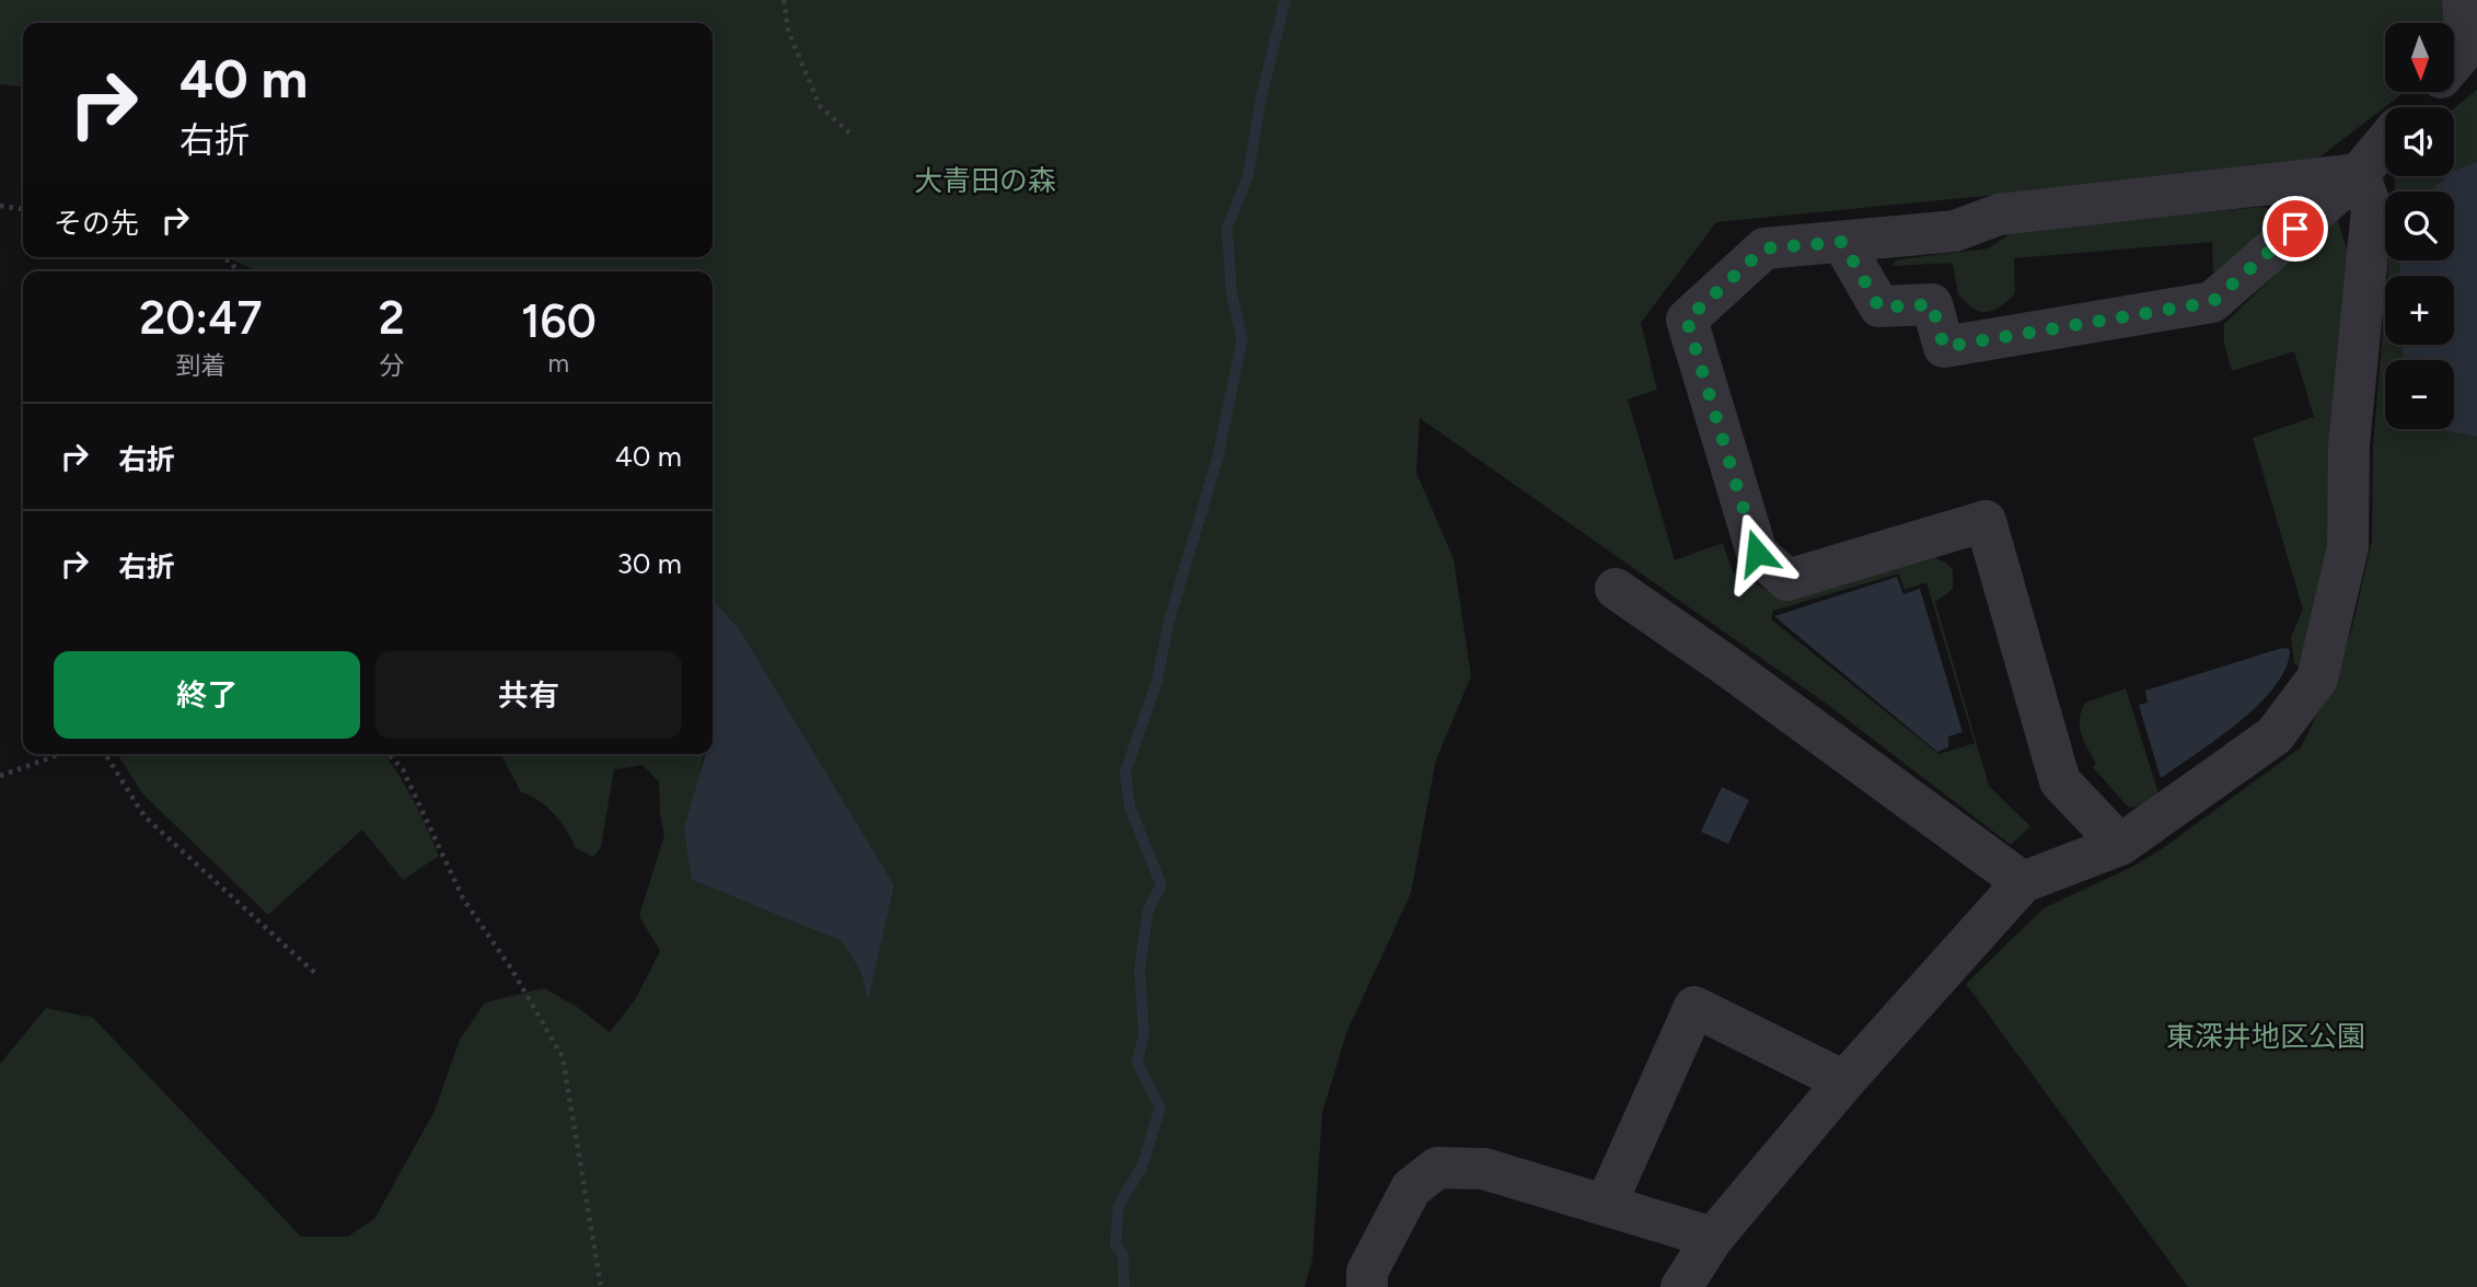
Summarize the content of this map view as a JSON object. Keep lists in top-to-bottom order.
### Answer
{
  "parks": ["大青田の森", "東深井地区公園"],
  "north": "bottom",
  "page": {
    "map_buttons": ["+", "−"],
    "turn": ["40 m", "右折"],
    "then": "その先",
    "eta": [
      "20:47",
      "到着",
      "2",
      "分",
      "160",
      "m"
    ],
    "list": [
      {
        "name": "右折",
        "value": "40 m"
      },
      {
        "name": "右折",
        "value": "30 m"
      }
    ],
    "buttons": ["終了", "共有"]
  }
}
